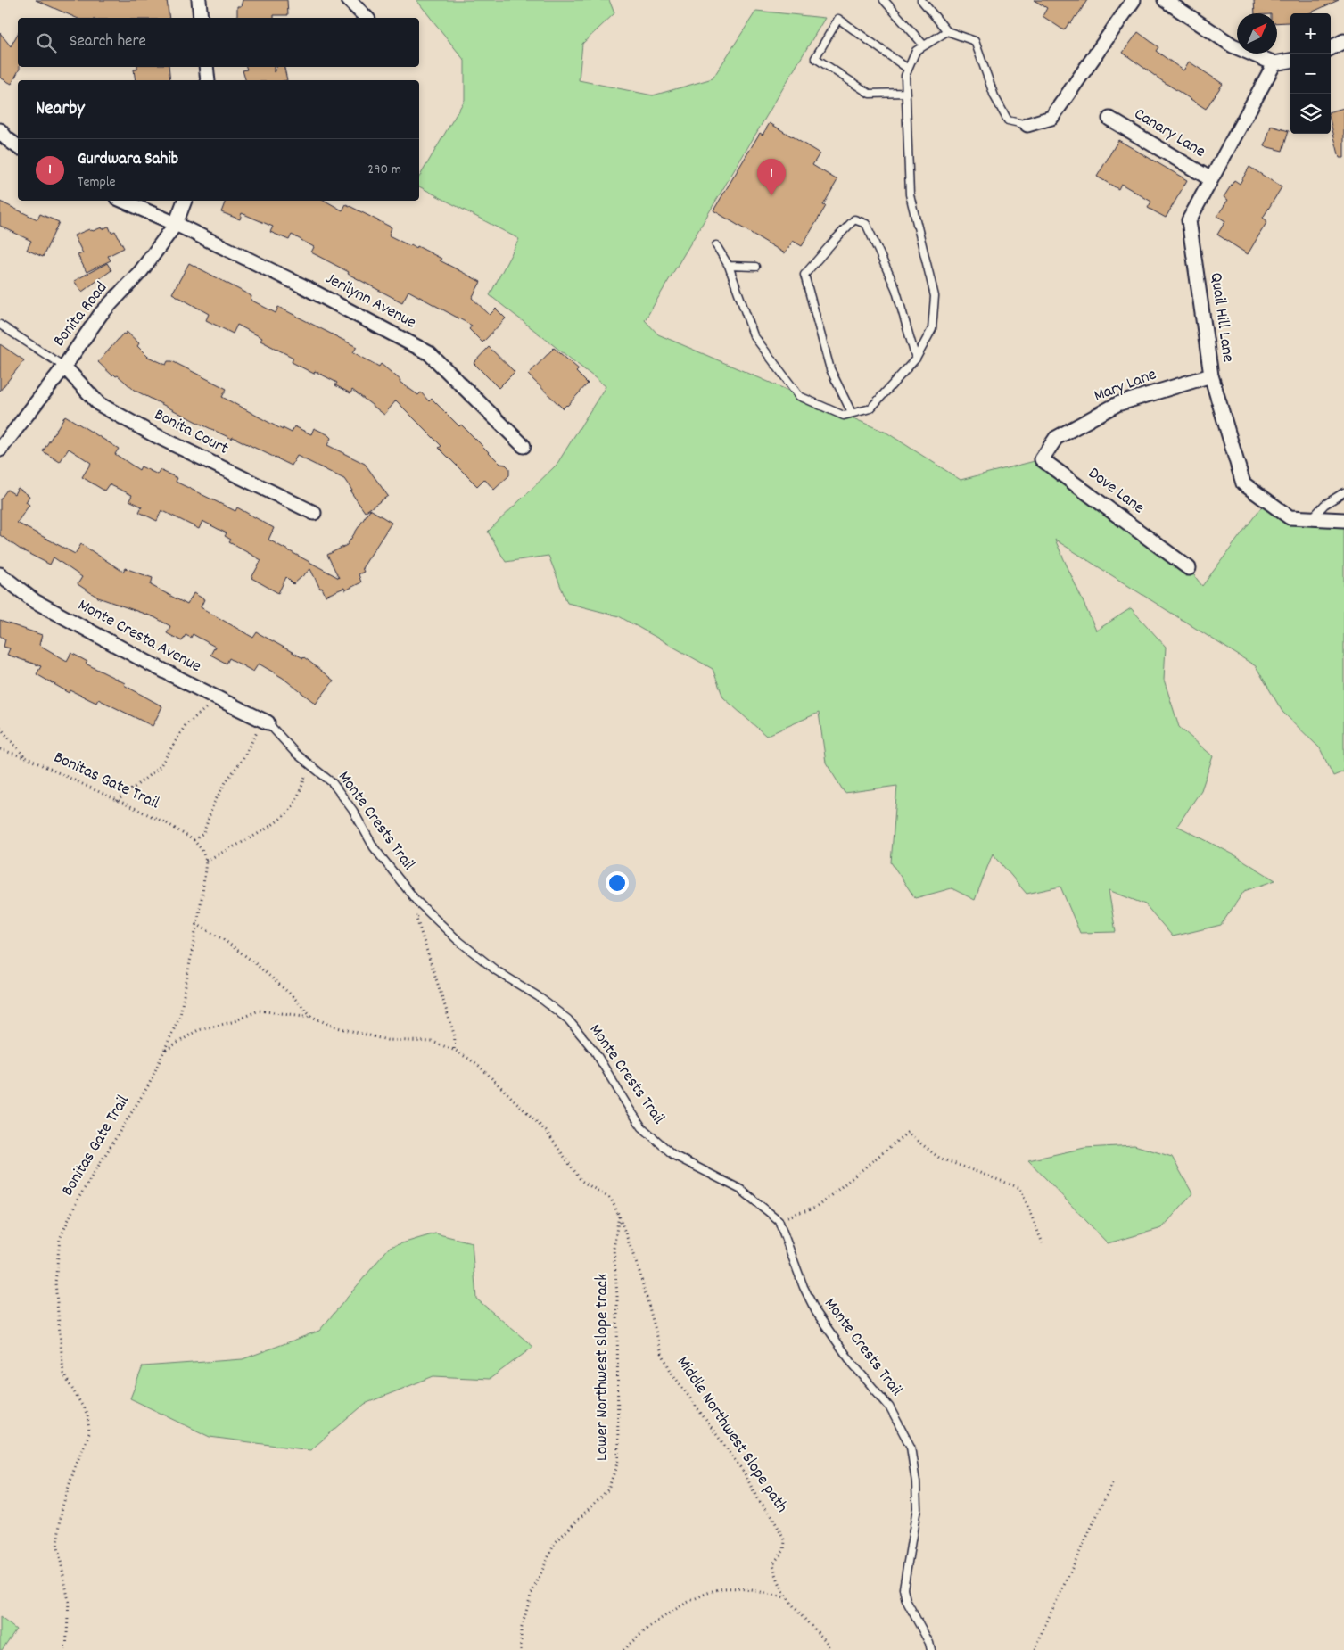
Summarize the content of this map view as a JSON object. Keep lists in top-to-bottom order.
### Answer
{
  "streets": {
    "street": [
      "Canary Lane",
      "Jerilynn Avenue",
      "Bonita Road",
      "Quail Hill Lane",
      "Mary Lane",
      "Bonita Court",
      "Dove Lane",
      "Monte Cresta Avenue"
    ],
    "lane": ["Monte Crests Trail"],
    "path": ["Bonitas Gate Trail", "Lower Northwest Slope track", "Middle Northwest Slope path"]
  },
  "crossings": [
    ["Canary Lane", "Quail Hill Lane"],
    ["Jerilynn Avenue", "Bonita Road"],
    ["Bonita Road", "Bonita Court"],
    ["Quail Hill Lane", "Mary Lane"],
    ["Mary Lane", "Dove Lane"],
    ["Monte Cresta Avenue", "Monte Crests Trail"],
    ["Bonitas Gate Trail", "Middle Northwest Slope path"],
    ["Lower Northwest Slope track", "Middle Northwest Slope path"]
  ],
  "north": "top right",
  "page": {
    "map_buttons": ["+", "−"],
    "search": "Search here",
    "heading": "Nearby",
    "list": [
      {
        "mark": "1",
        "name": "Gurdwara Sahib",
        "note": "Temple",
        "value": "290 m"
      }
    ],
    "pins": "1"
  }
}
